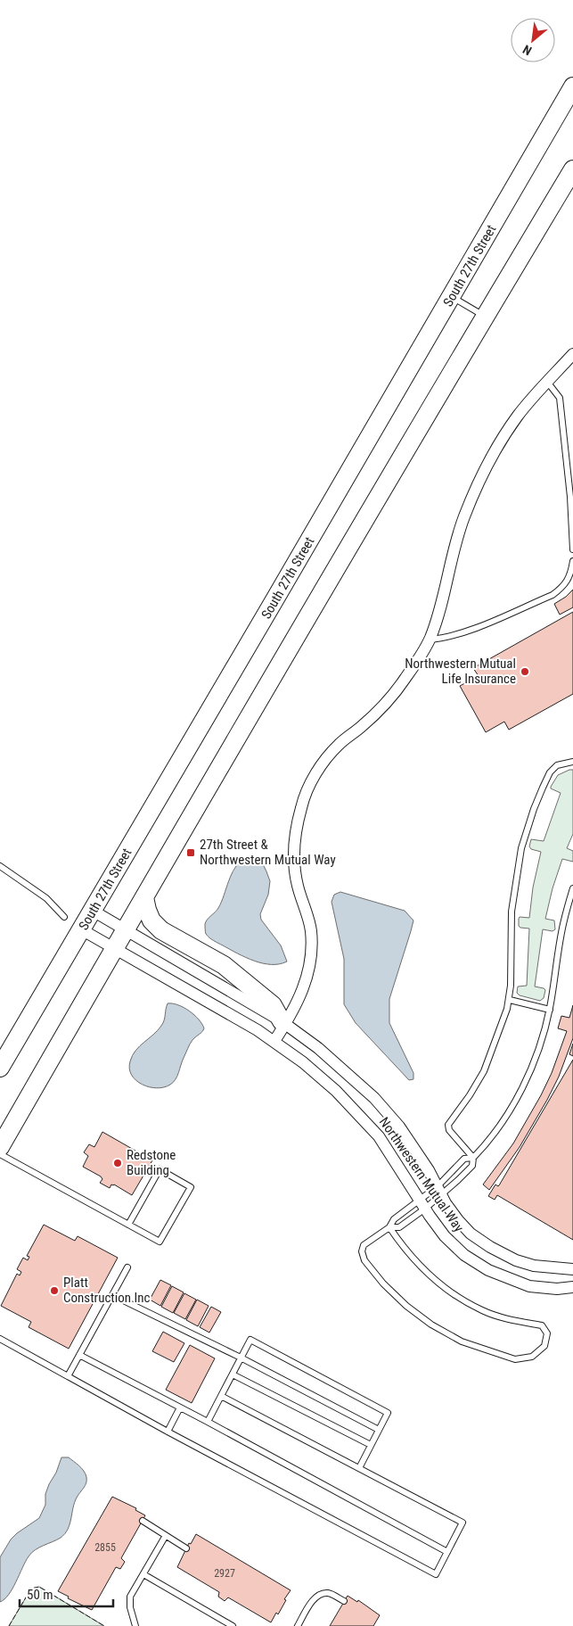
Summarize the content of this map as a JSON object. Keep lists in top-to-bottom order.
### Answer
{
  "streets": {
    "main road": ["South 27th Street"],
    "street": ["Northwestern Mutual Way"]
  },
  "crossings": [
    ["South 27th Street", "Northwestern Mutual Way"]
  ],
  "places": {
    "other": ["Northwestern Mutual Life Insurance", "Redstone Building", "Platt Construction Inc"],
    "transit": ["27th Street & Northwestern Mutual Way"]
  },
  "house_numbers": ["2855", "2927"],
  "scale_bar": "50 m",
  "north": "bottom left"
}
